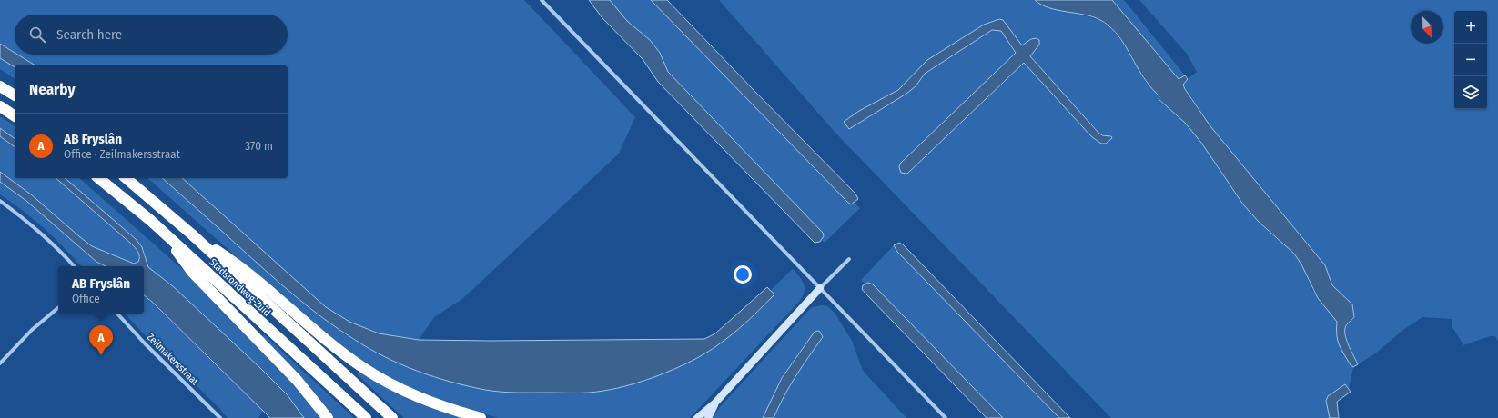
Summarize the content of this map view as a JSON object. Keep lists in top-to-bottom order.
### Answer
{
  "streets": {
    "highway": ["Stadsrondweg-Zuid"],
    "street": ["Zeilmakersstraat"]
  },
  "north": "bottom right",
  "page": {
    "map_buttons": ["+", "−"],
    "search": "Search here",
    "heading": "Nearby",
    "list": [
      {
        "mark": "A",
        "name": "AB Fryslân",
        "note": "Office · Zeilmakersstraat",
        "value": "370 m"
      }
    ],
    "popup": ["AB Fryslân", "Office"],
    "pins": "A"
  }
}
